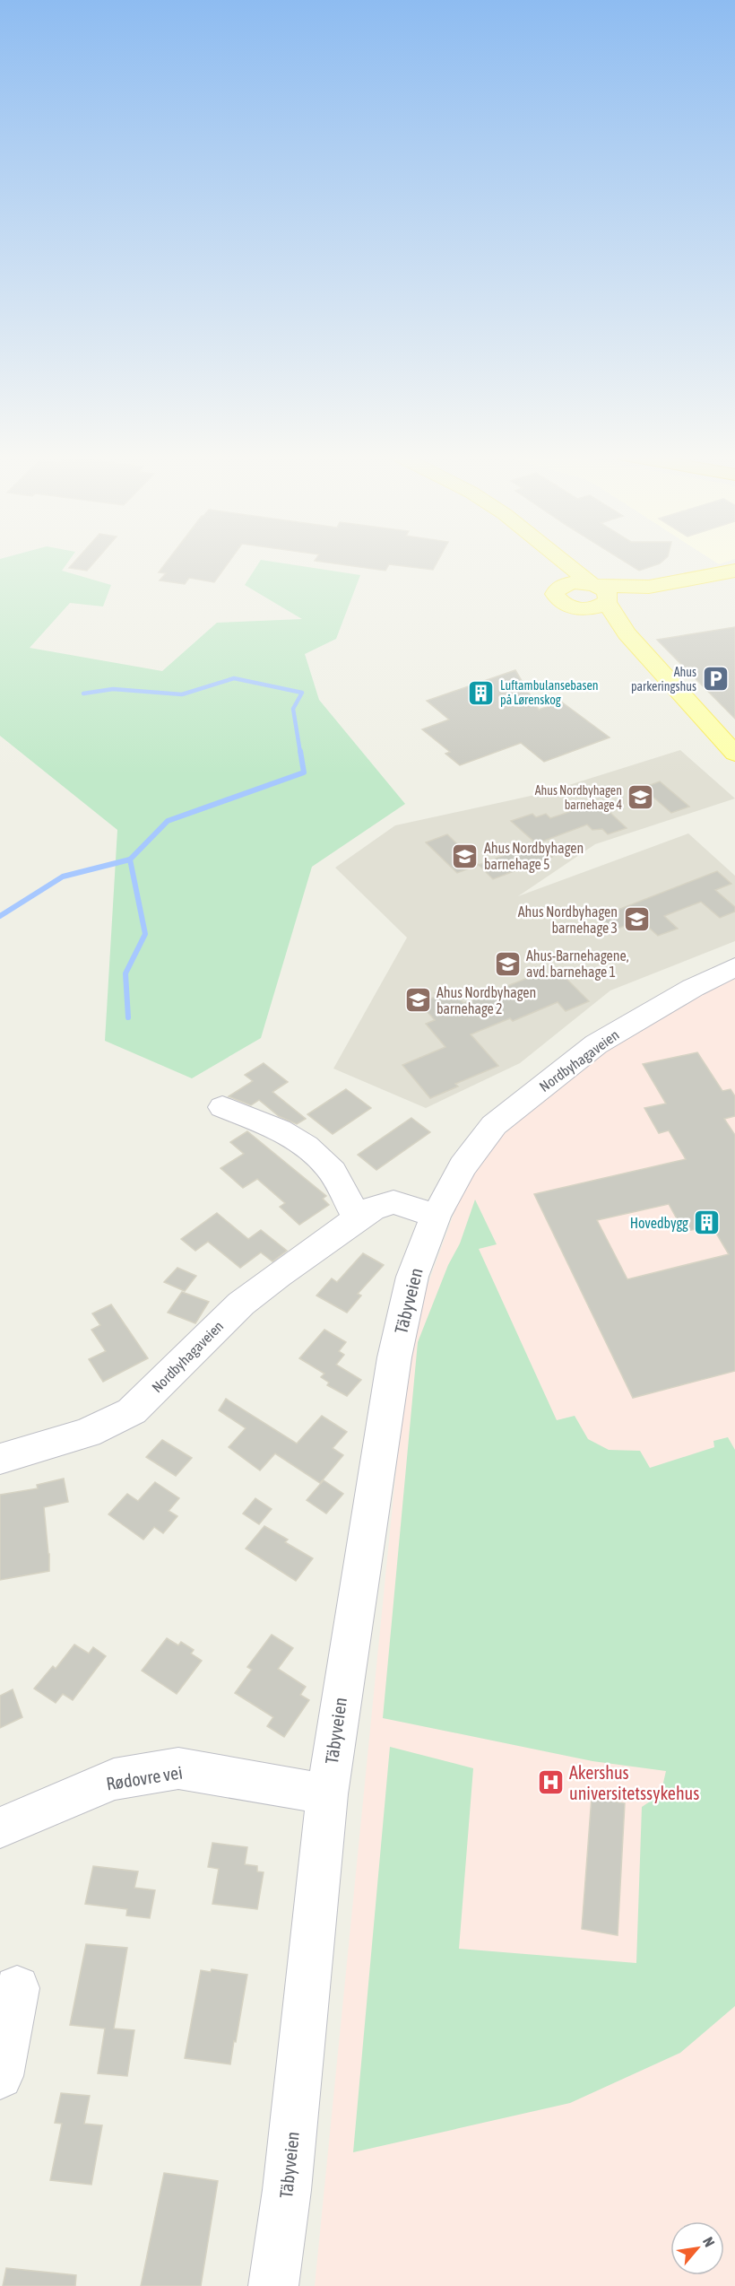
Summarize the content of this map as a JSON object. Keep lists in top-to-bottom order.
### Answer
{
  "streets": {
    "street": ["Nordbyhagaveien", "Täbyveien", "Rødovre vei"]
  },
  "crossings": [
    ["Nordbyhagaveien", "Täbyveien"],
    ["Täbyveien", "Rødovre vei"]
  ],
  "places": {
    "parking": ["Ahus parkeringshus"],
    "building": ["Luftambulansebasen på Lørenskog", "Hovedbygg"],
    "school or university": [
      "Ahus Nordbyhagen barnehage 4",
      "Ahus Nordbyhagen barnehage 5",
      "Ahus Nordbyhagen barnehage 3",
      "Ahus-Barnehagene, avd. barnehage 1",
      "Ahus Nordbyhagen barnehage 2"
    ],
    "hospital": ["Akershus universitetssykehus"]
  },
  "north": "top right"
}
